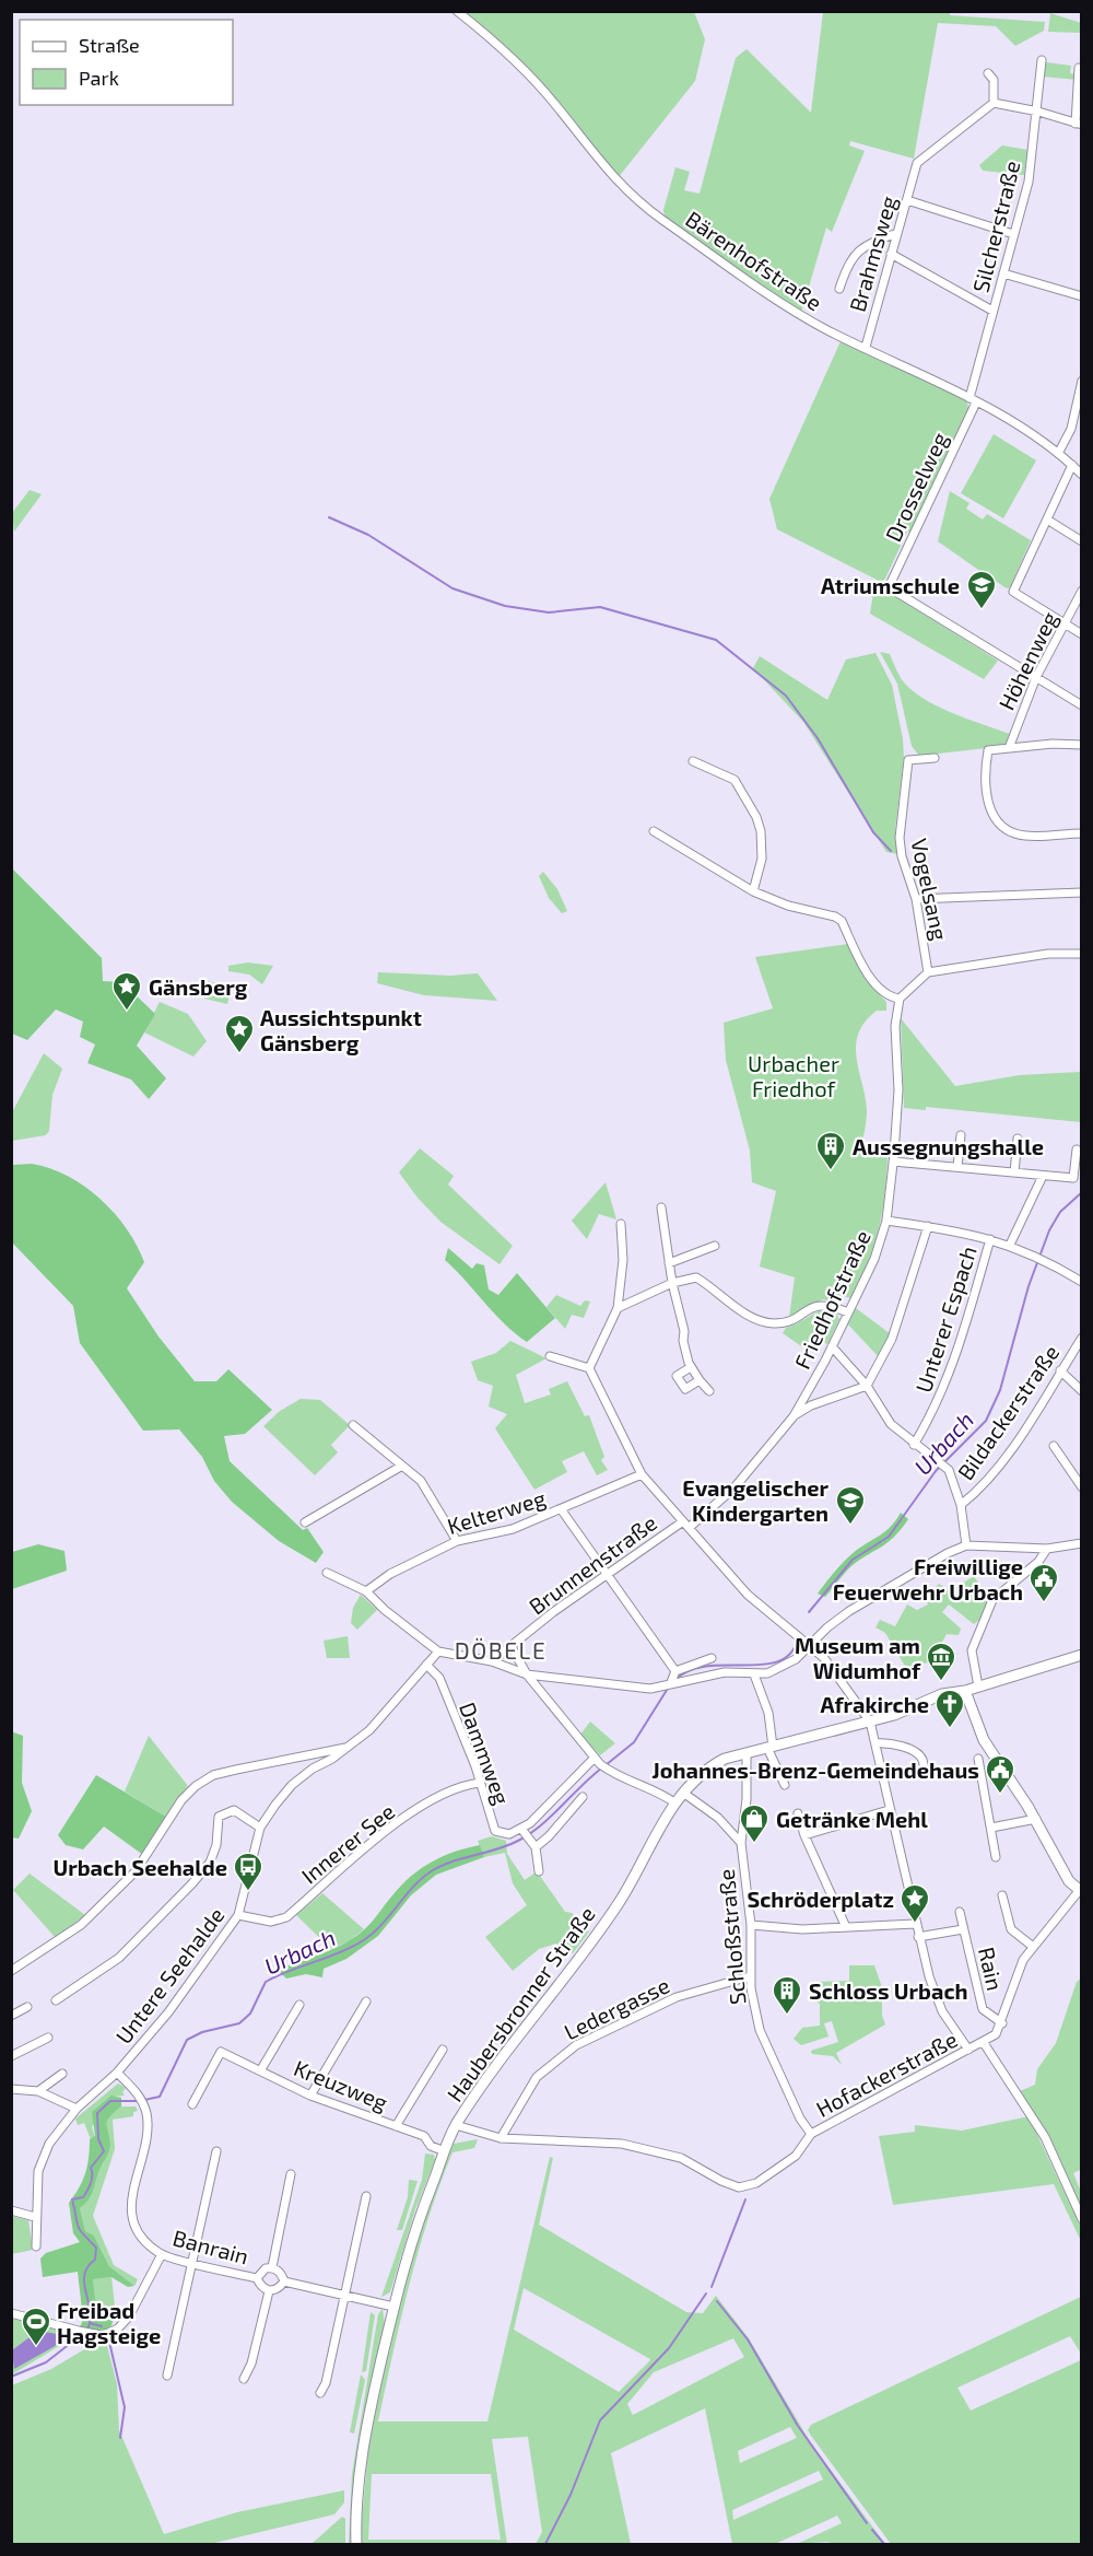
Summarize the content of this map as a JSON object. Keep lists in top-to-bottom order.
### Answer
{
  "streets": {
    "street": [
      "Silcherstraße",
      "Brahmsweg",
      "Bärenhofstraße",
      "Drosselweg",
      "Höhenweg",
      "Vogelsang",
      "Friedhofstraße",
      "Unterer Espach",
      "Bildackerstraße",
      "Kelterweg",
      "Brunnenstraße",
      "Dammweg",
      "Innerer See",
      "Schloßstraße",
      "Rain",
      "Untere Seehalde",
      "Haubersbronner Straße",
      "Ledergasse",
      "Hofackerstraße",
      "Kreuzweg",
      "Banrain"
    ]
  },
  "crossings": [
    ["Silcherstraße", "Bärenhofstraße"],
    ["Silcherstraße", "Drosselweg"],
    ["Brahmsweg", "Bärenhofstraße"],
    ["Bärenhofstraße", "Drosselweg"],
    ["Drosselweg", "Höhenweg"],
    ["Friedhofstraße", "Brunnenstraße"],
    ["Dammweg", "Innerer See"],
    ["Dammweg", "Untere Seehalde"],
    ["Innerer See", "Untere Seehalde"],
    ["Schloßstraße", "Haubersbronner Straße"],
    ["Schloßstraße", "Ledergasse"],
    ["Schloßstraße", "Hofackerstraße"],
    ["Rain", "Hofackerstraße"],
    ["Untere Seehalde", "Banrain"],
    ["Haubersbronner Straße", "Hofackerstraße"],
    ["Haubersbronner Straße", "Kreuzweg"],
    ["Ledergasse", "Hofackerstraße"]
  ],
  "districts": ["DÖBELE"],
  "water": ["Urbach"],
  "parks": ["Urbacher Friedhof"],
  "places": {
    "school or university": ["Atriumschule", "Evangelischer Kindergarten"],
    "place": ["Gänsberg", "Aussichtspunkt Gänsberg", "Schröderplatz"],
    "building": ["Aussegnungshalle", "Schloss Urbach"],
    "public building": ["Freiwillige Feuerwehr Urbach", "Johannes-Brenz-Gemeindehaus"],
    "museum": ["Museum am Widumhof"],
    "church": ["Afrakirche"],
    "shop": ["Getränke Mehl"],
    "bus stop": ["Urbach Seehalde"],
    "sports": ["Freibad Hagsteige"]
  },
  "legend": ["Straße", "Park"]
}
